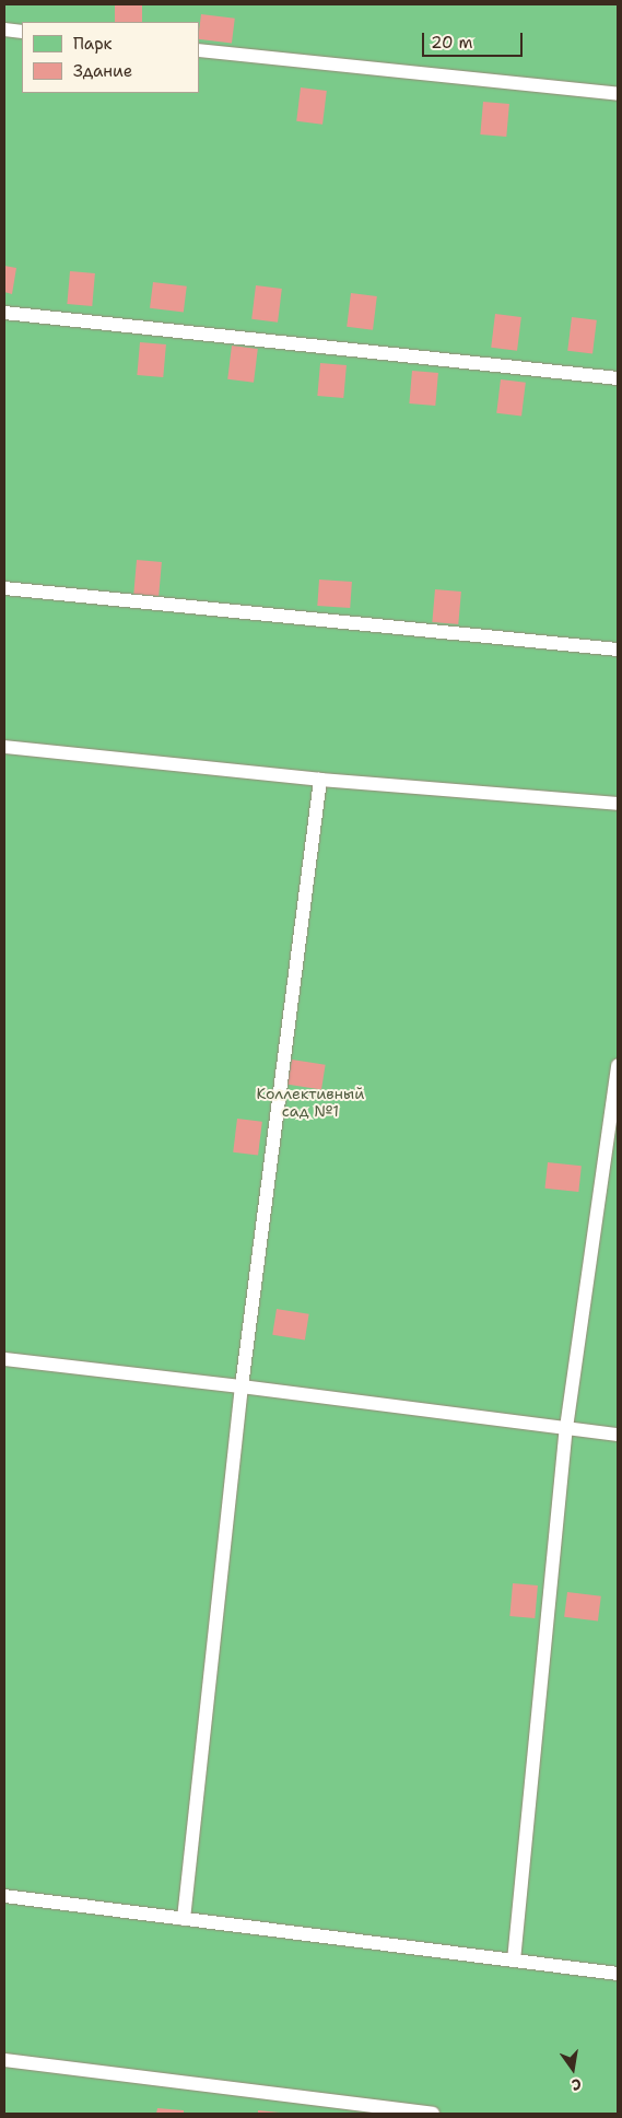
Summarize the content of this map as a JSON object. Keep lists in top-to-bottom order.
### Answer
{
  "parks": ["Коллективный сад №1"],
  "legend": ["Парк", "Здание"],
  "scale_bar": "20 m",
  "north": "bottom"
}
